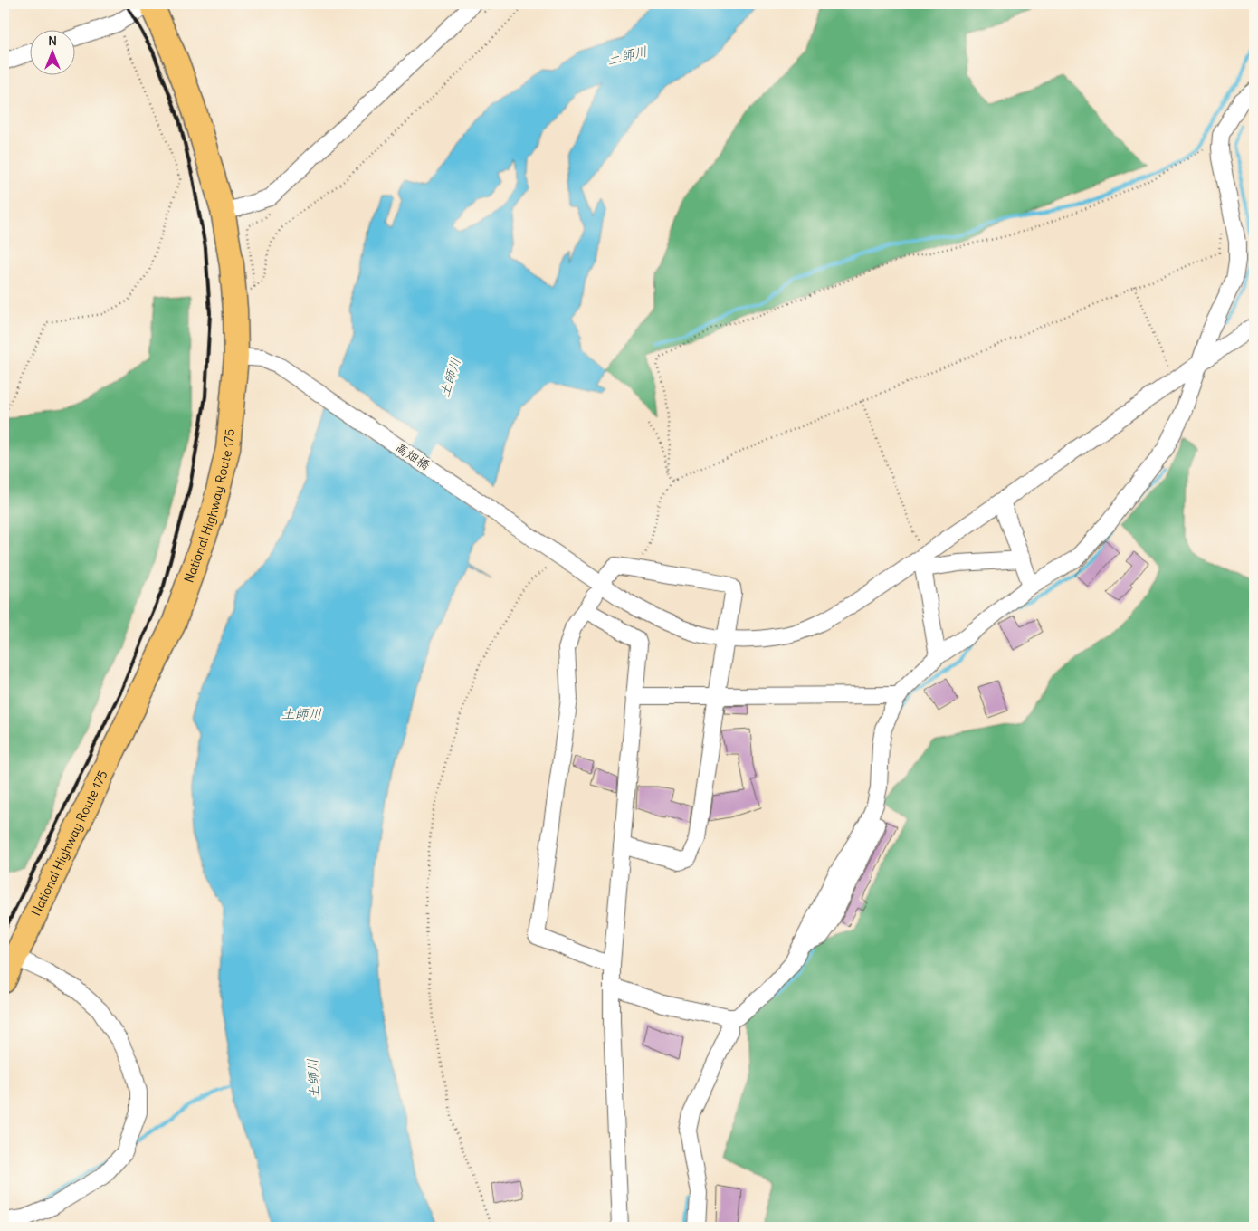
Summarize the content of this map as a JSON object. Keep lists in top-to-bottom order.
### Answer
{
  "streets": {
    "highway": ["National Highway Route 175"],
    "street": ["高畑橋"]
  },
  "crossings": [
    ["高畑橋", "National Highway Route 175"]
  ],
  "water": ["土師川"],
  "north": "top"
}
